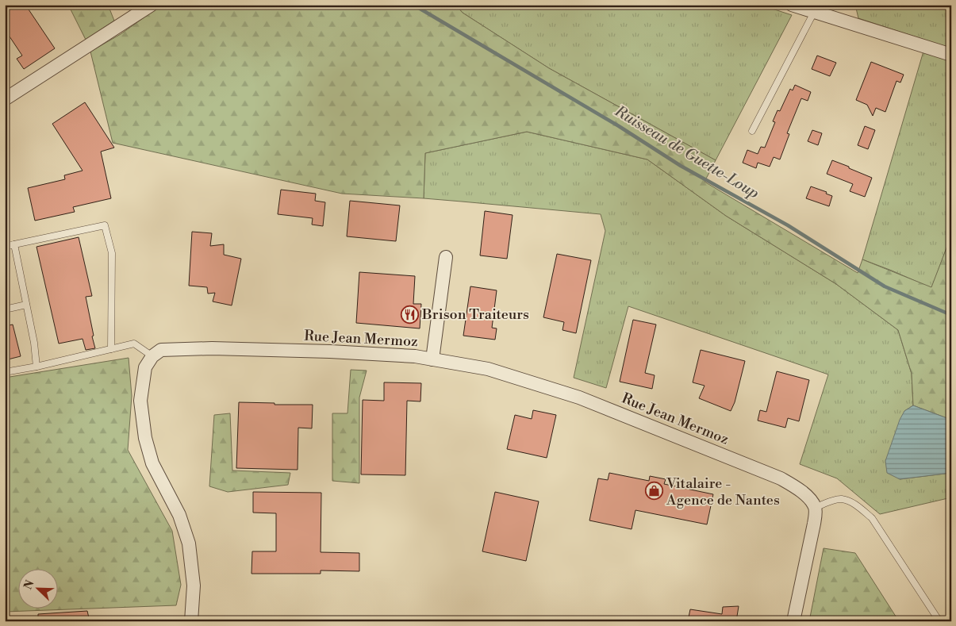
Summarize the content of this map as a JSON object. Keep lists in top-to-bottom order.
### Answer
{
  "streets": {
    "street": ["Rue Jean Mermoz"]
  },
  "water": ["Ruisseau de Guette-Loup"],
  "places": {
    "restaurant": ["Brison Traiteurs"],
    "shop": ["Vitalaire - Agence de Nantes"]
  },
  "north": "top left"
}
